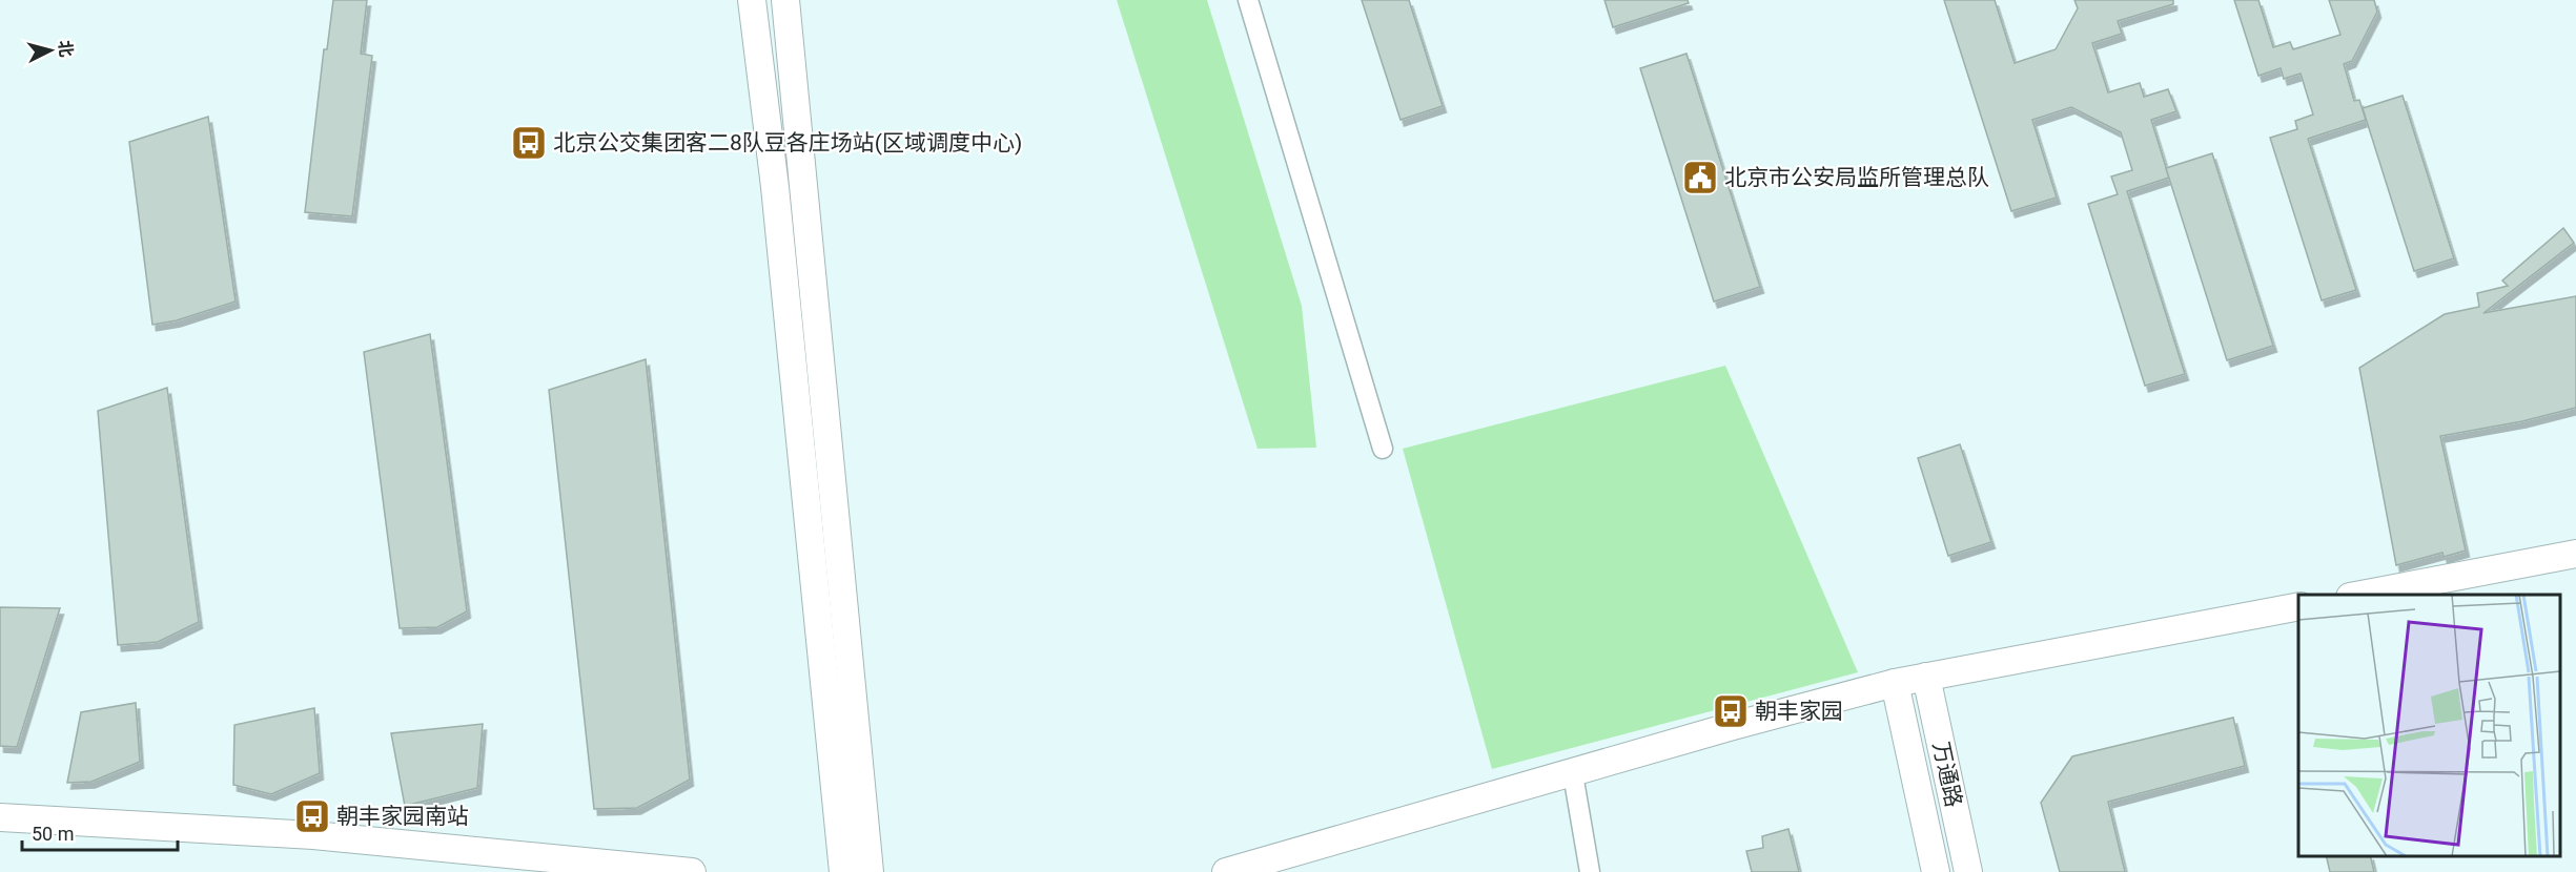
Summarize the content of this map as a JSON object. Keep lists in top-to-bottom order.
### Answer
{
  "streets": {
    "street": ["万通路"]
  },
  "places": {
    "bus stop": ["北京公交集团客二8队豆各庄场站(区域调度中心)", "朝丰家园", "朝丰家园南站"],
    "public building": ["北京市公安局监所管理总队"]
  },
  "scale_bar": "50 m",
  "north": "right"
}
